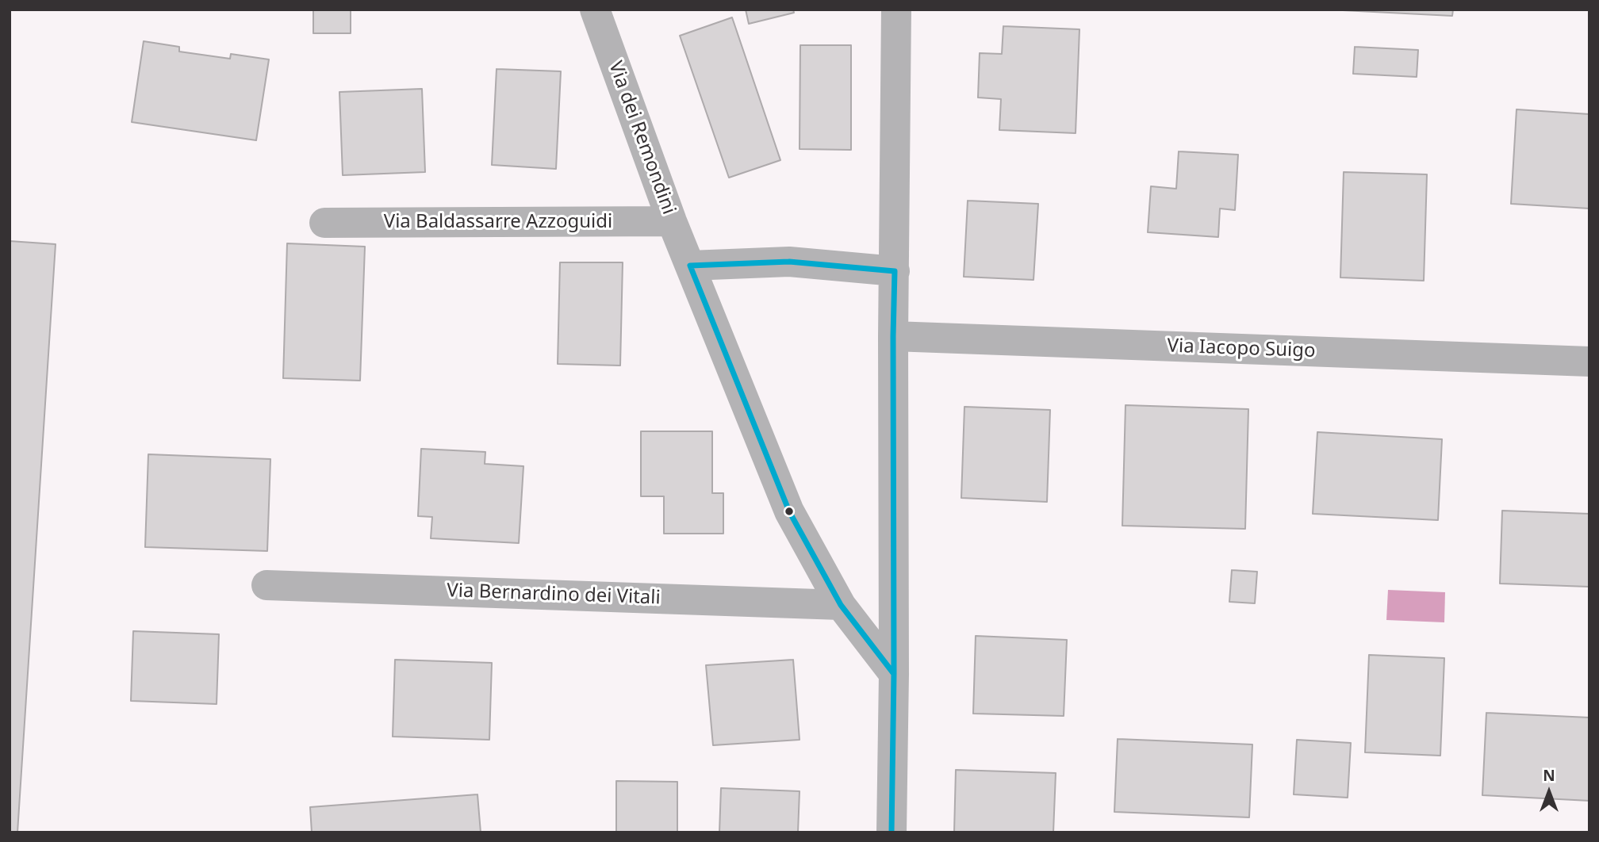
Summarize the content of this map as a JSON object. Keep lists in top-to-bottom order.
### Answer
{
  "streets": {
    "street": [
      "Via dei Remondini",
      "Via Baldassarre Azzoguidi",
      "Via Iacopo Suigo",
      "Via Bernardino dei Vitali"
    ]
  },
  "crossings": [
    ["Via dei Remondini", "Via Baldassarre Azzoguidi"],
    ["Via dei Remondini", "Via Bernardino dei Vitali"]
  ],
  "north": "top"
}
